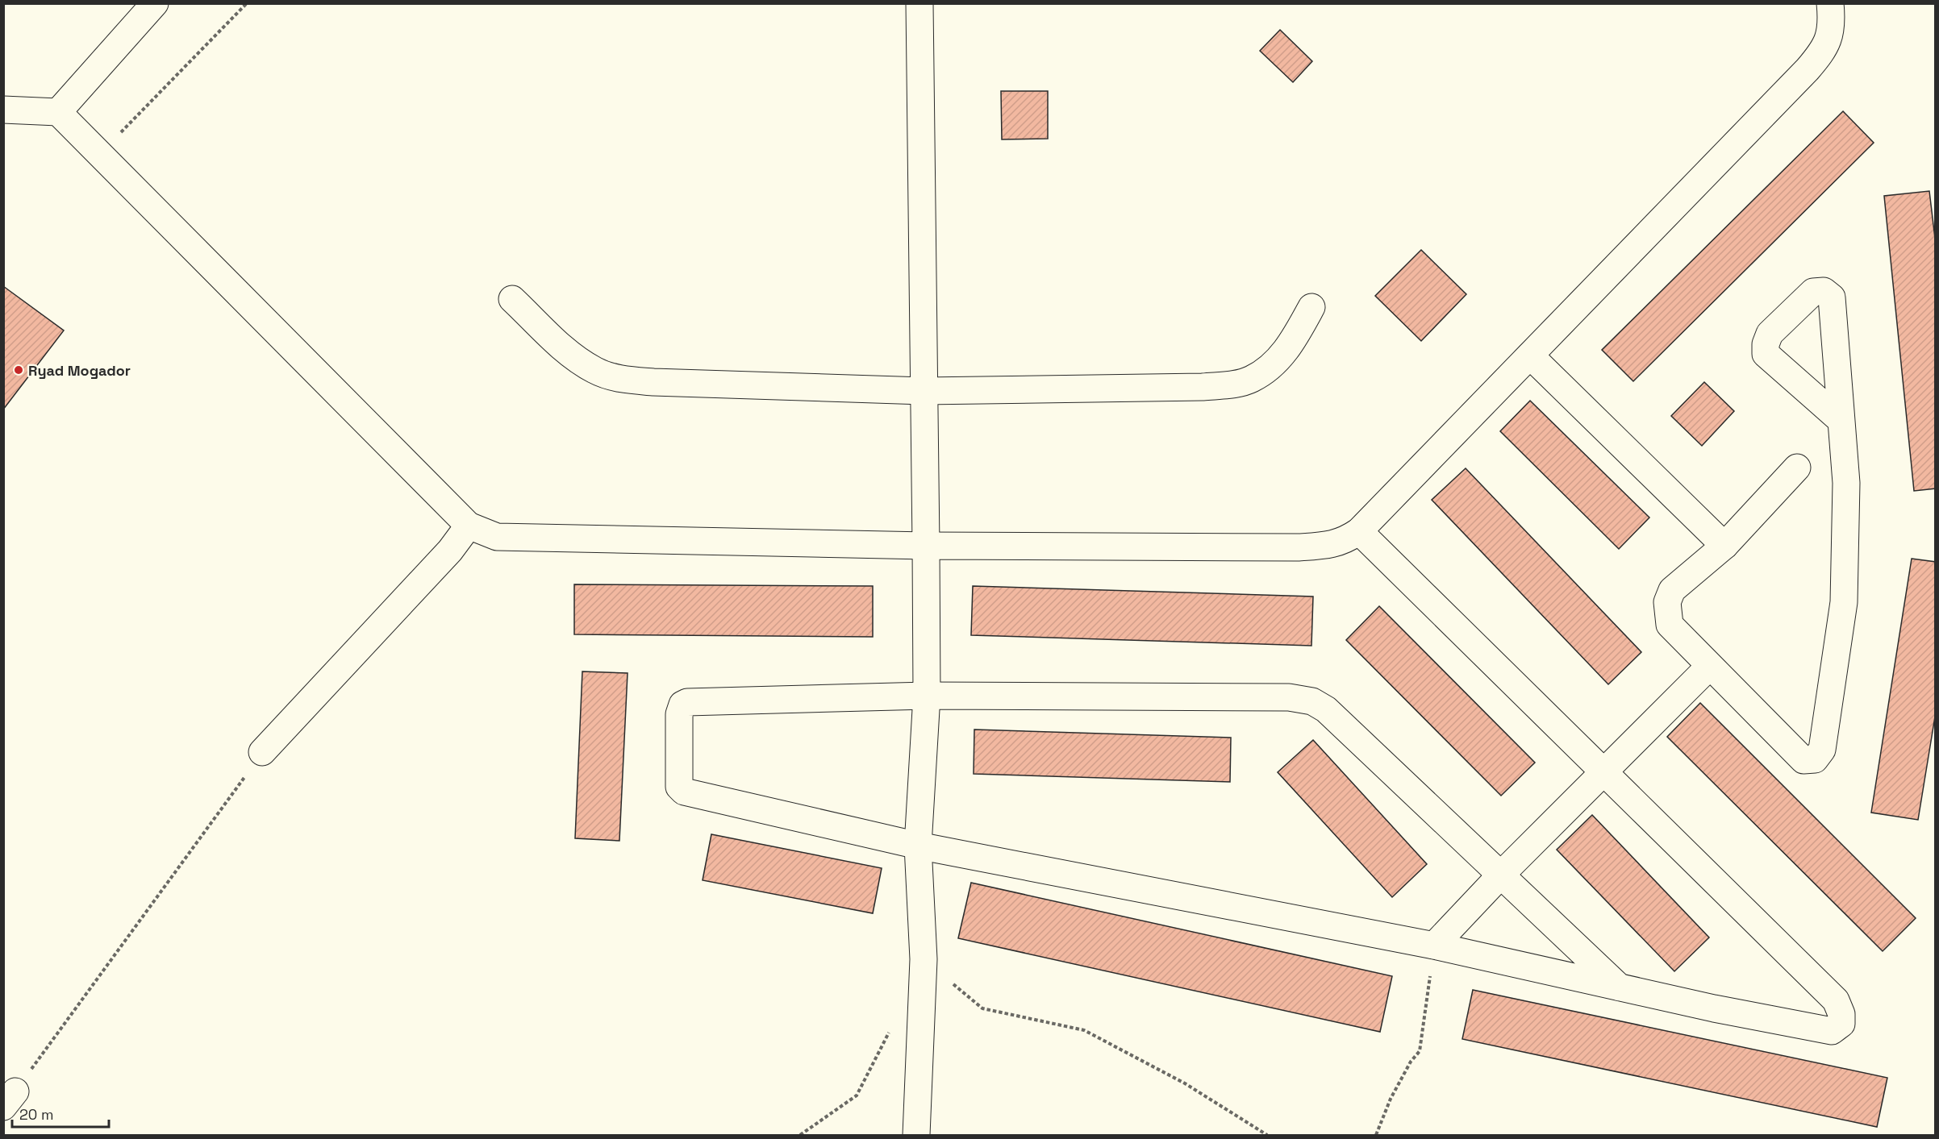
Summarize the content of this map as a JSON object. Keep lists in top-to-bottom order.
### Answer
{
  "places": ["Ryad Mogador"],
  "scale_bar": "20 m"
}
